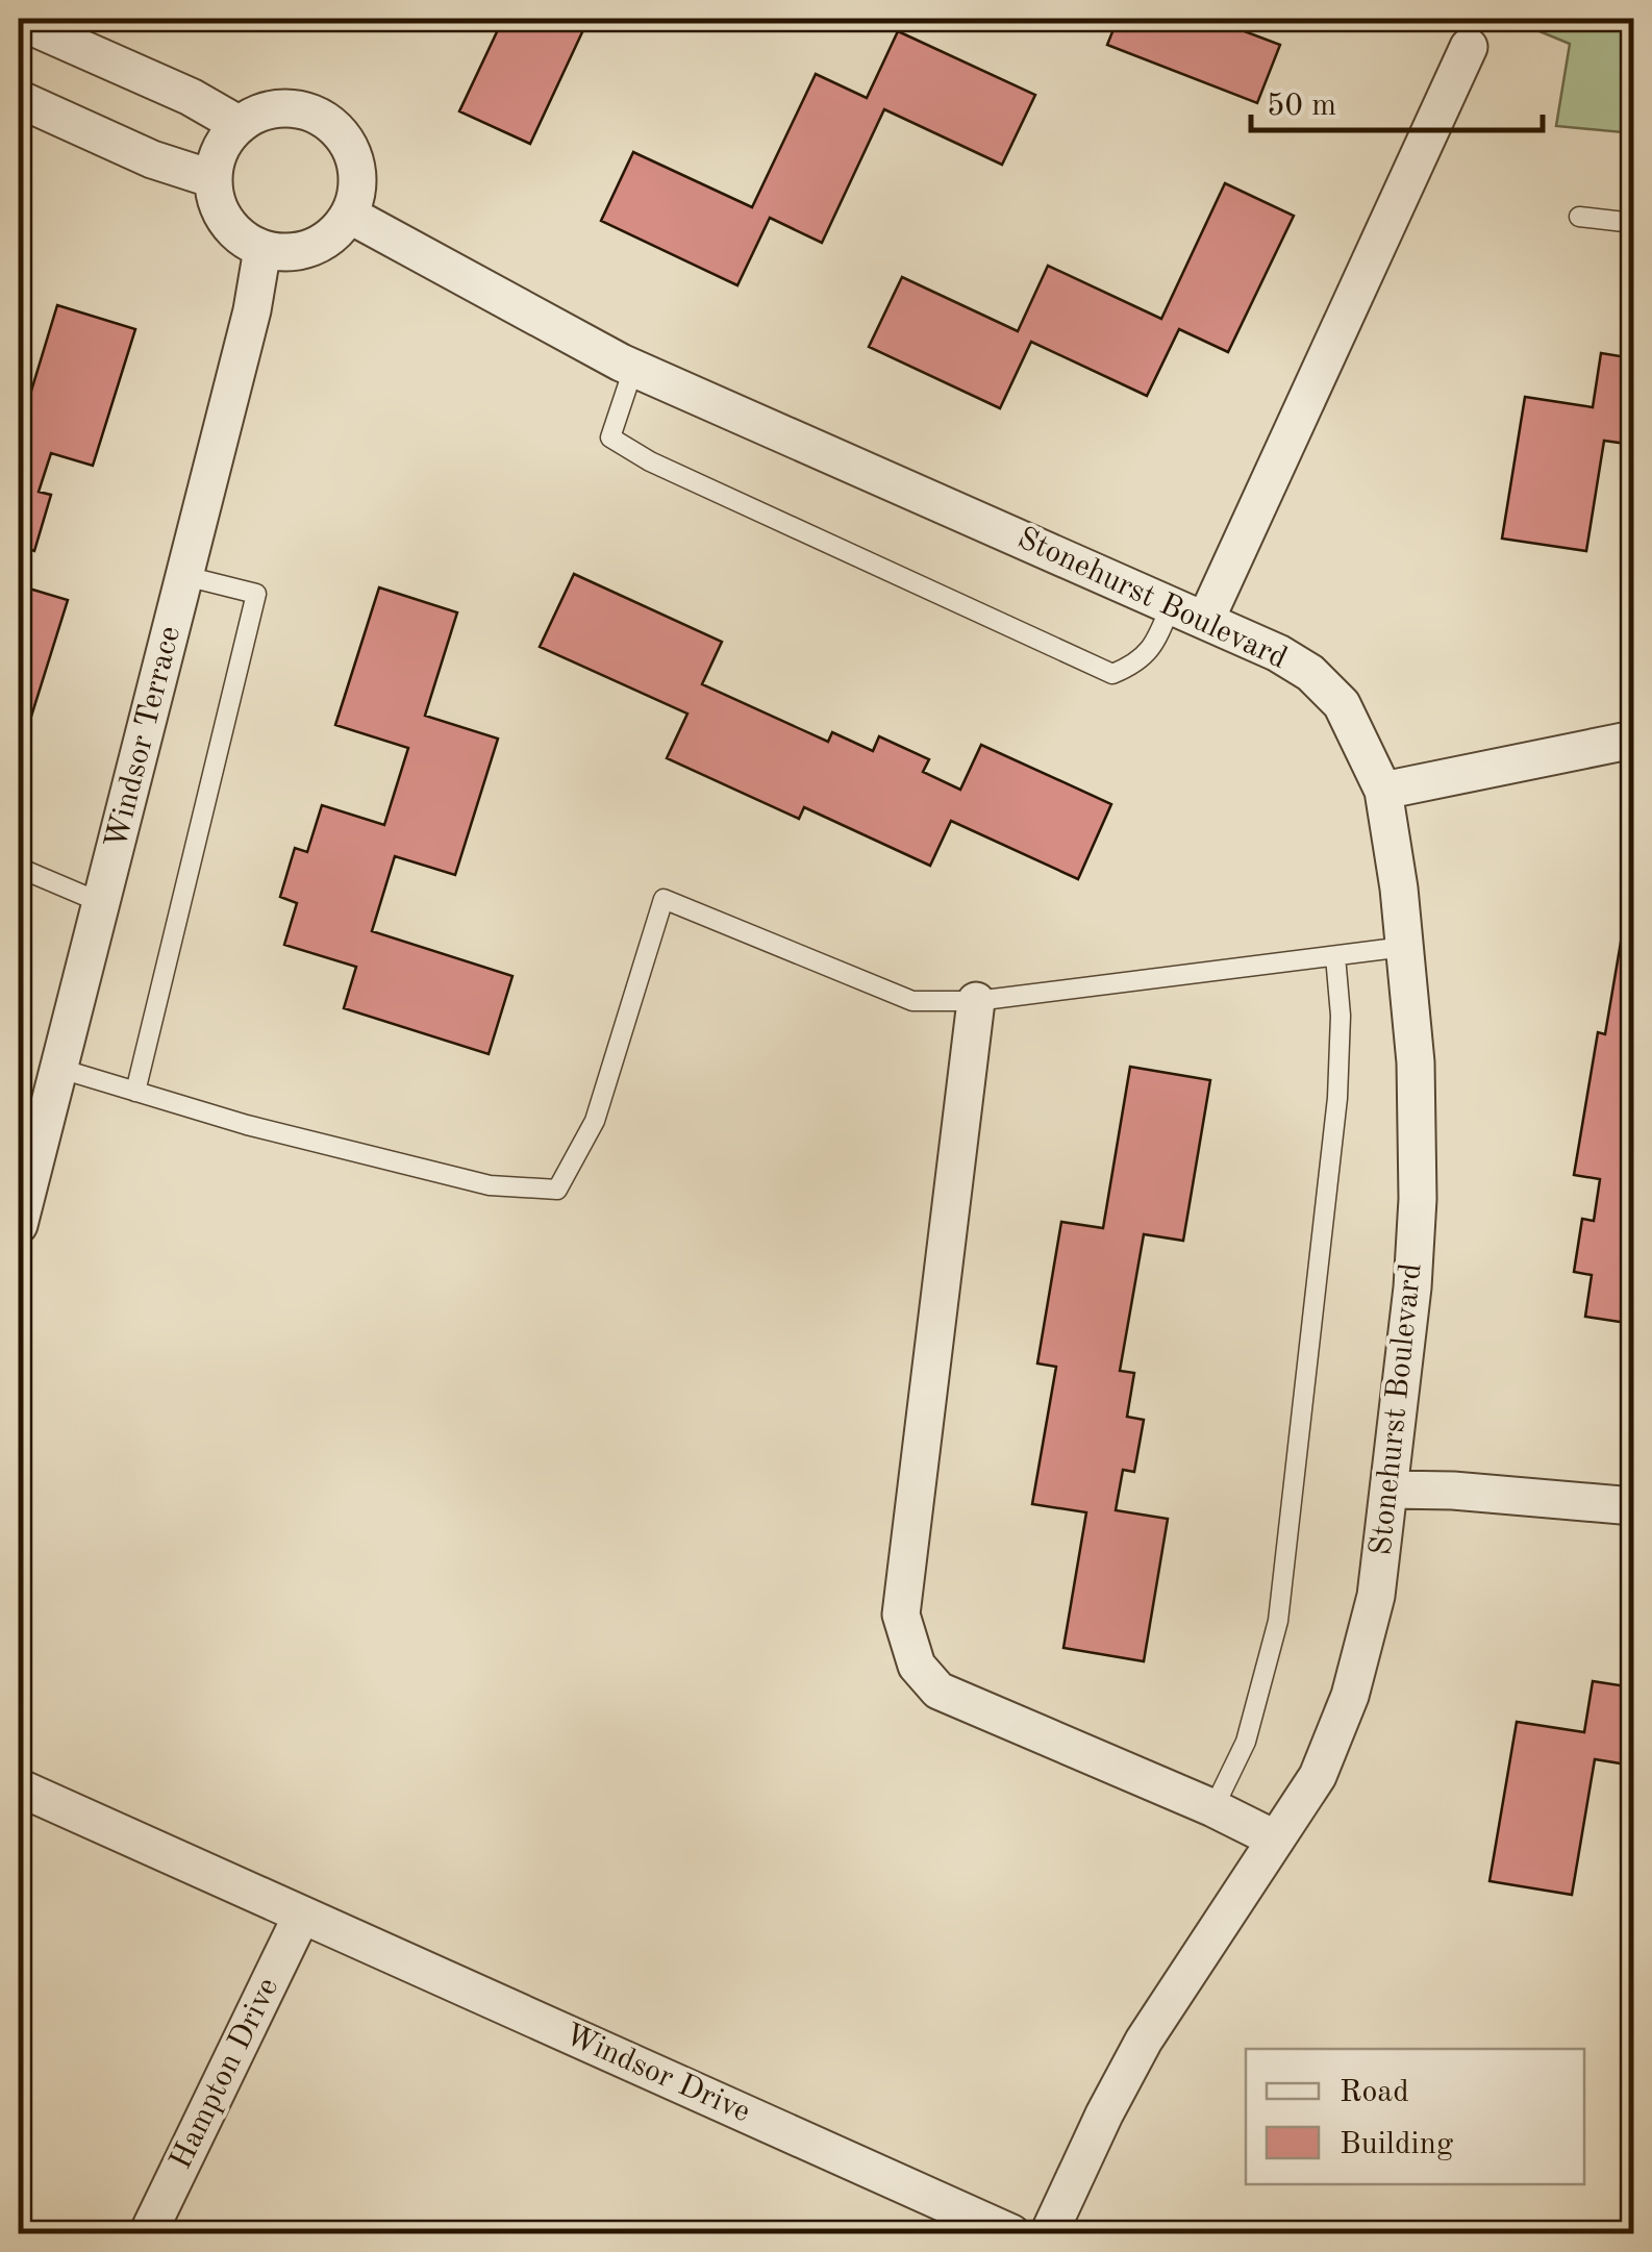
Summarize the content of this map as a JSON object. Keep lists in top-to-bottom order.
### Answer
{
  "streets": {
    "street": [
      "Stonehurst Boulevard",
      "Windsor Terrace",
      "Hampton Drive",
      "Windsor Drive"
    ]
  },
  "crossings": [
    ["Stonehurst Boulevard", "Windsor Terrace"],
    ["Hampton Drive", "Windsor Drive"]
  ],
  "legend": ["Road", "Building"],
  "scale_bar": "50 m"
}
